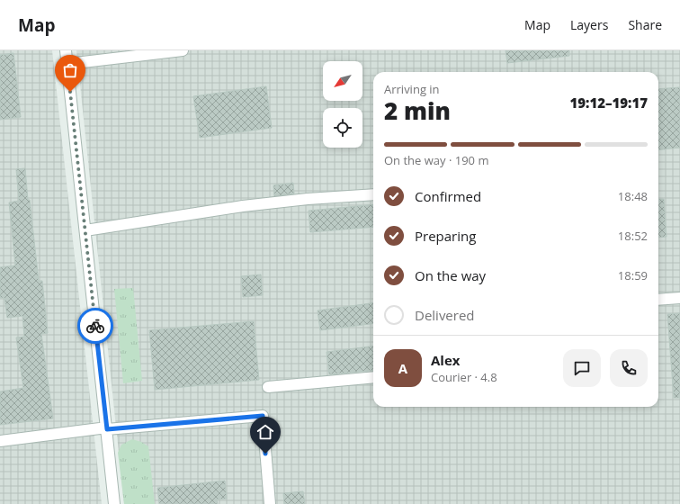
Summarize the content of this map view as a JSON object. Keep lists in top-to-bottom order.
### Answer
{
  "north": "bottom left",
  "page": {
    "header": "Map",
    "nav": ["Map", "Layers", "Share"],
    "heading": ["2 min", "Arriving in", "19:12–19:17"],
    "panel": ["Alex", "Courier · 4.8"],
    "bar": "On the way · 190 m",
    "list": [
      ["Confirmed", "18:48"],
      ["Preparing", "18:52"],
      ["On the way", "18:59"],
      "Delivered"
    ],
    "round": "A"
  }
}
